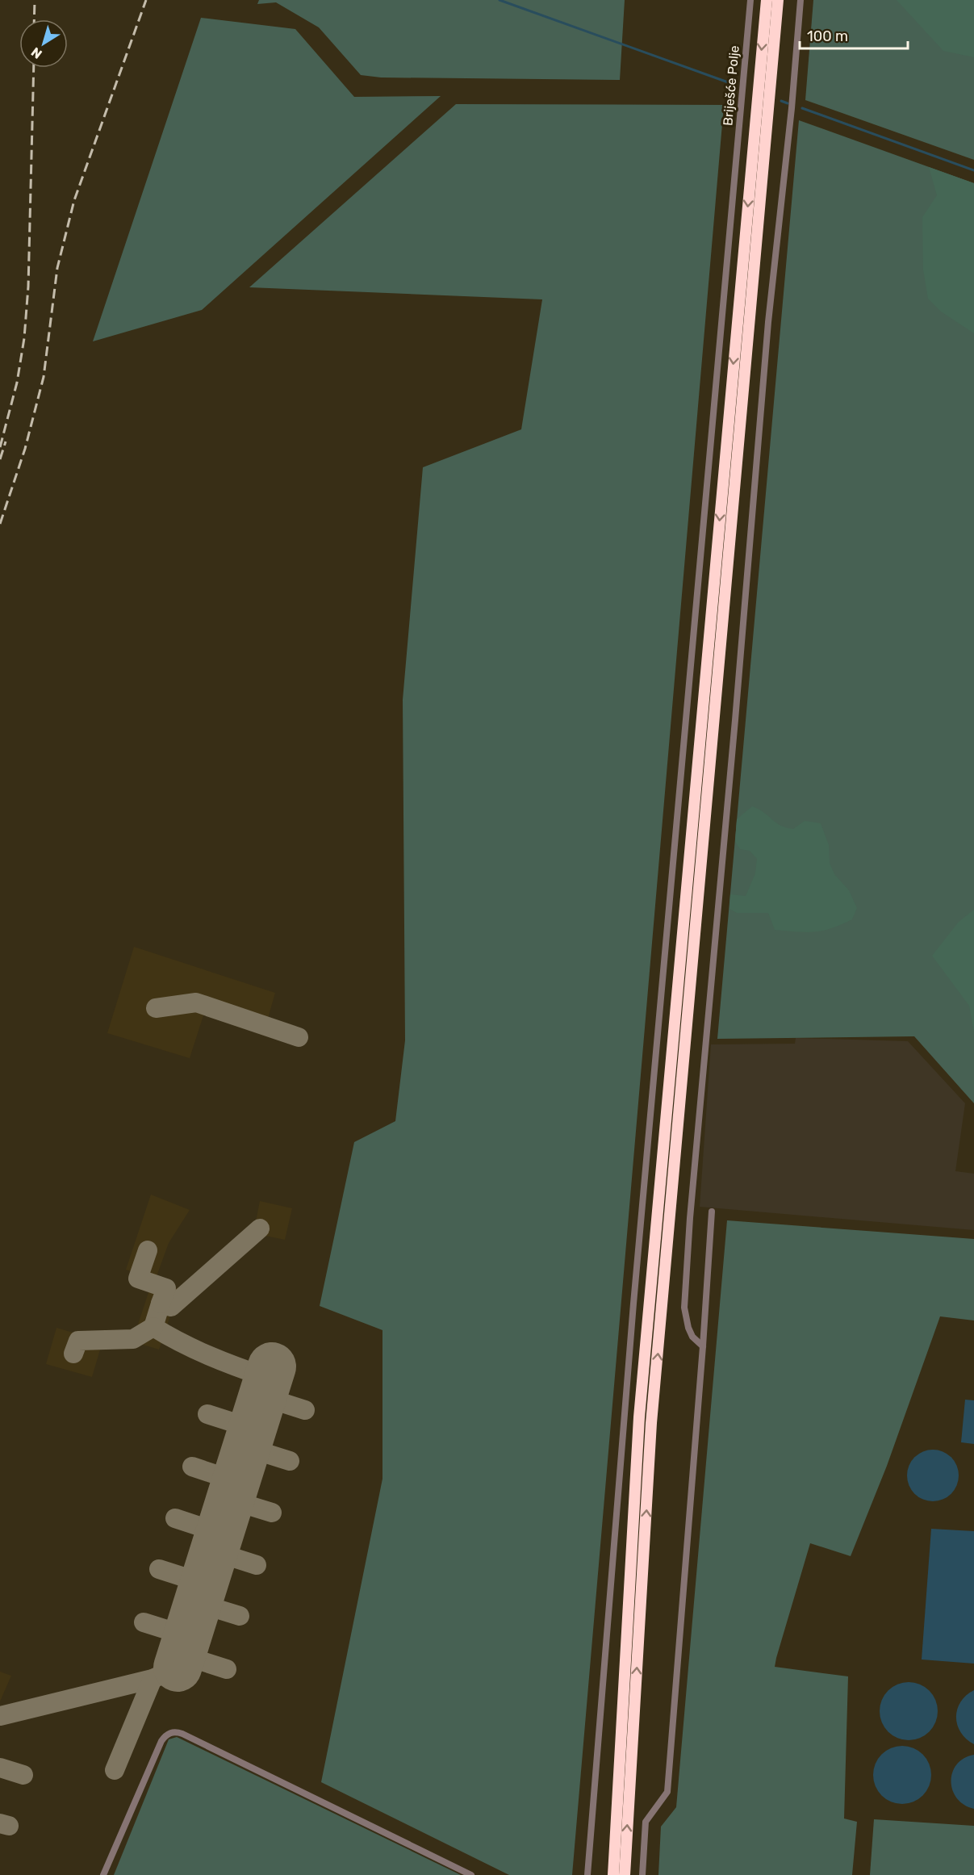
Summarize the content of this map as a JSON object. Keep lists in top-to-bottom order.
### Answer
{
  "streets": {
    "street": ["Briješće Polje"]
  },
  "scale_bar": "100 m",
  "north": "bottom left"
}
